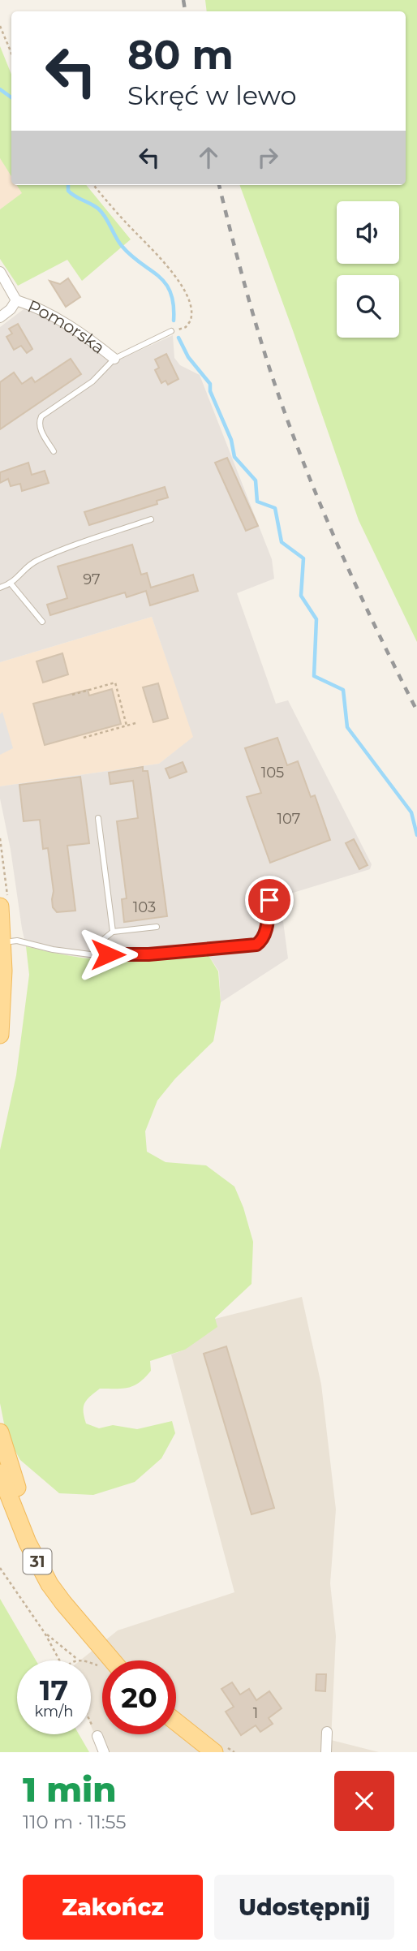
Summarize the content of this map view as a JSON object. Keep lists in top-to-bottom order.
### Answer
{
  "streets": {
    "main road": ["31"],
    "street": ["Pomorska"]
  },
  "house_numbers": [
    "97",
    "105",
    "107",
    "103",
    "1"
  ],
  "page": {
    "turn": ["80 m", "Skręć w lewo"],
    "speed": "17 km/h",
    "limit": "20",
    "heading": ["1 min", "110 m · 11:55"],
    "buttons": ["Zakończ", "Udostępnij"]
  }
}
